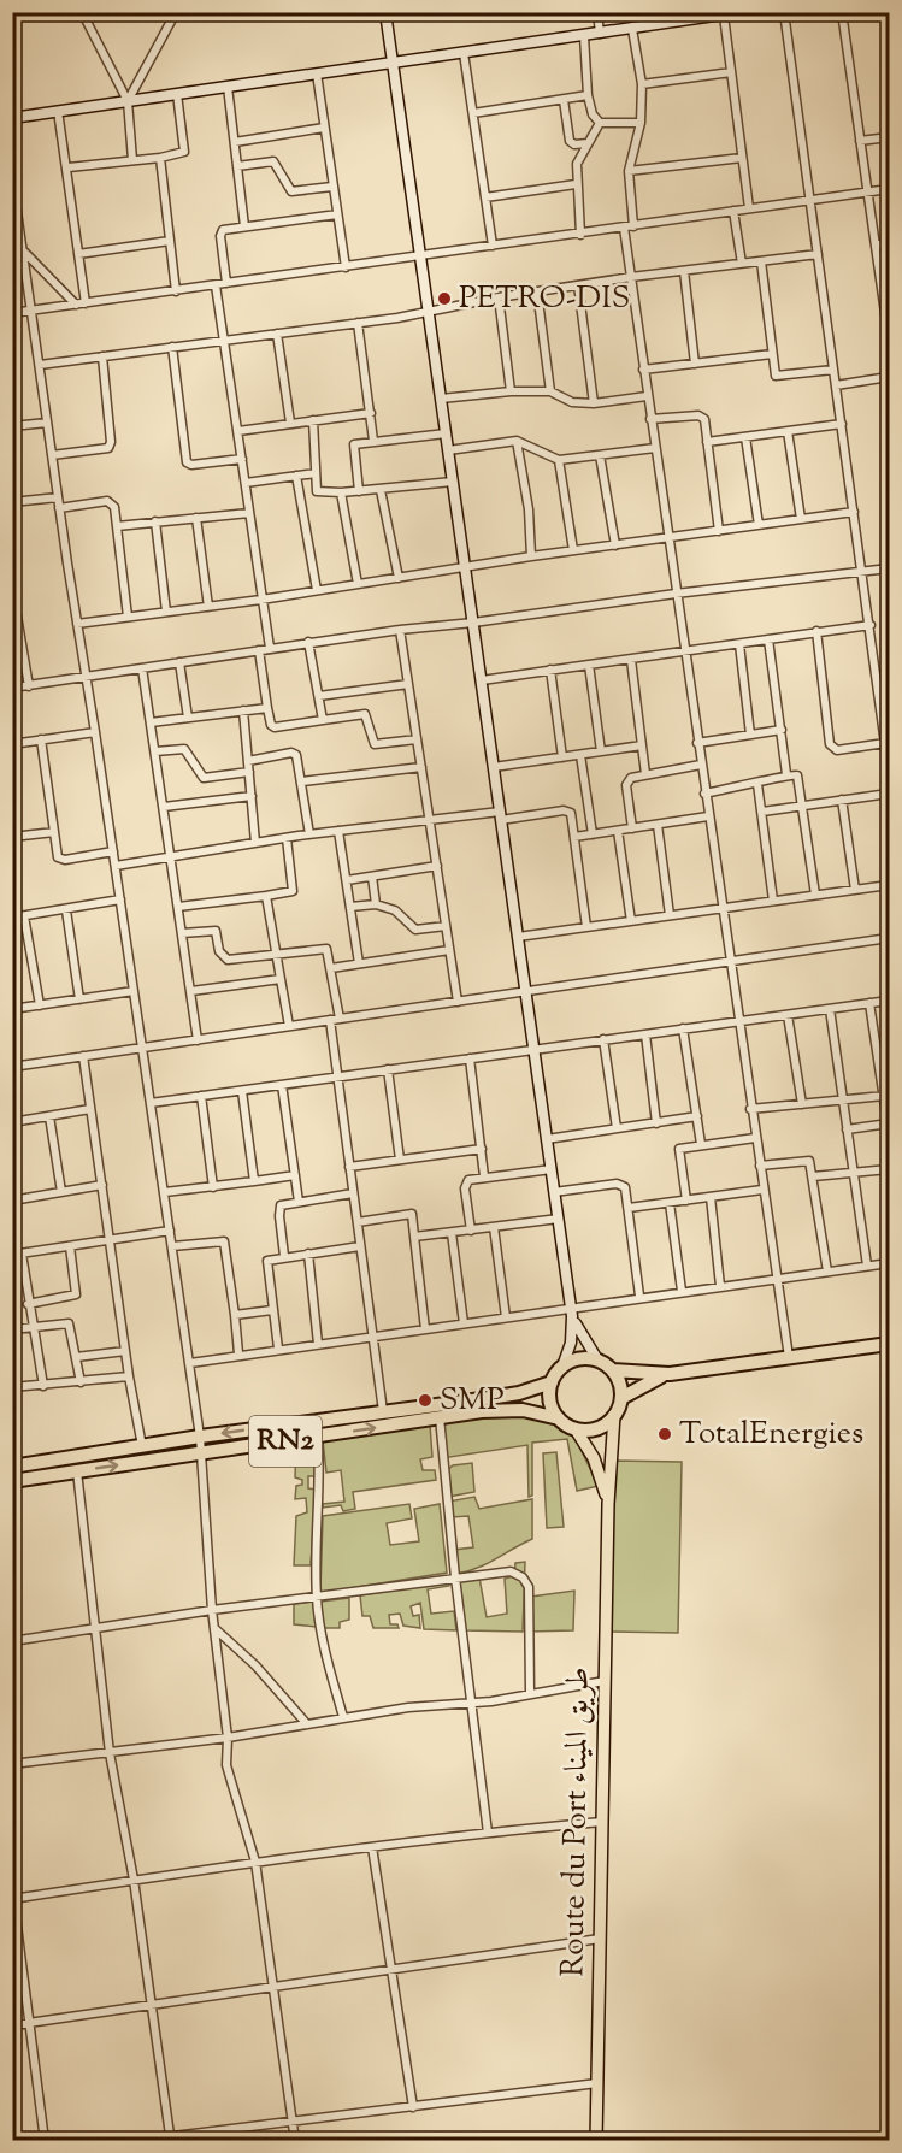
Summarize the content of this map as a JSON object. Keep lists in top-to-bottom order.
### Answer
{
  "streets": {
    "highway": ["RN2"],
    "main road": ["Route du Port طريق الميناء"]
  },
  "crossings": [
    ["RN2", "Route du Port طريق الميناء"]
  ],
  "places": ["PETRO-DIS", "SMP", "TotalEnergies"]
}
